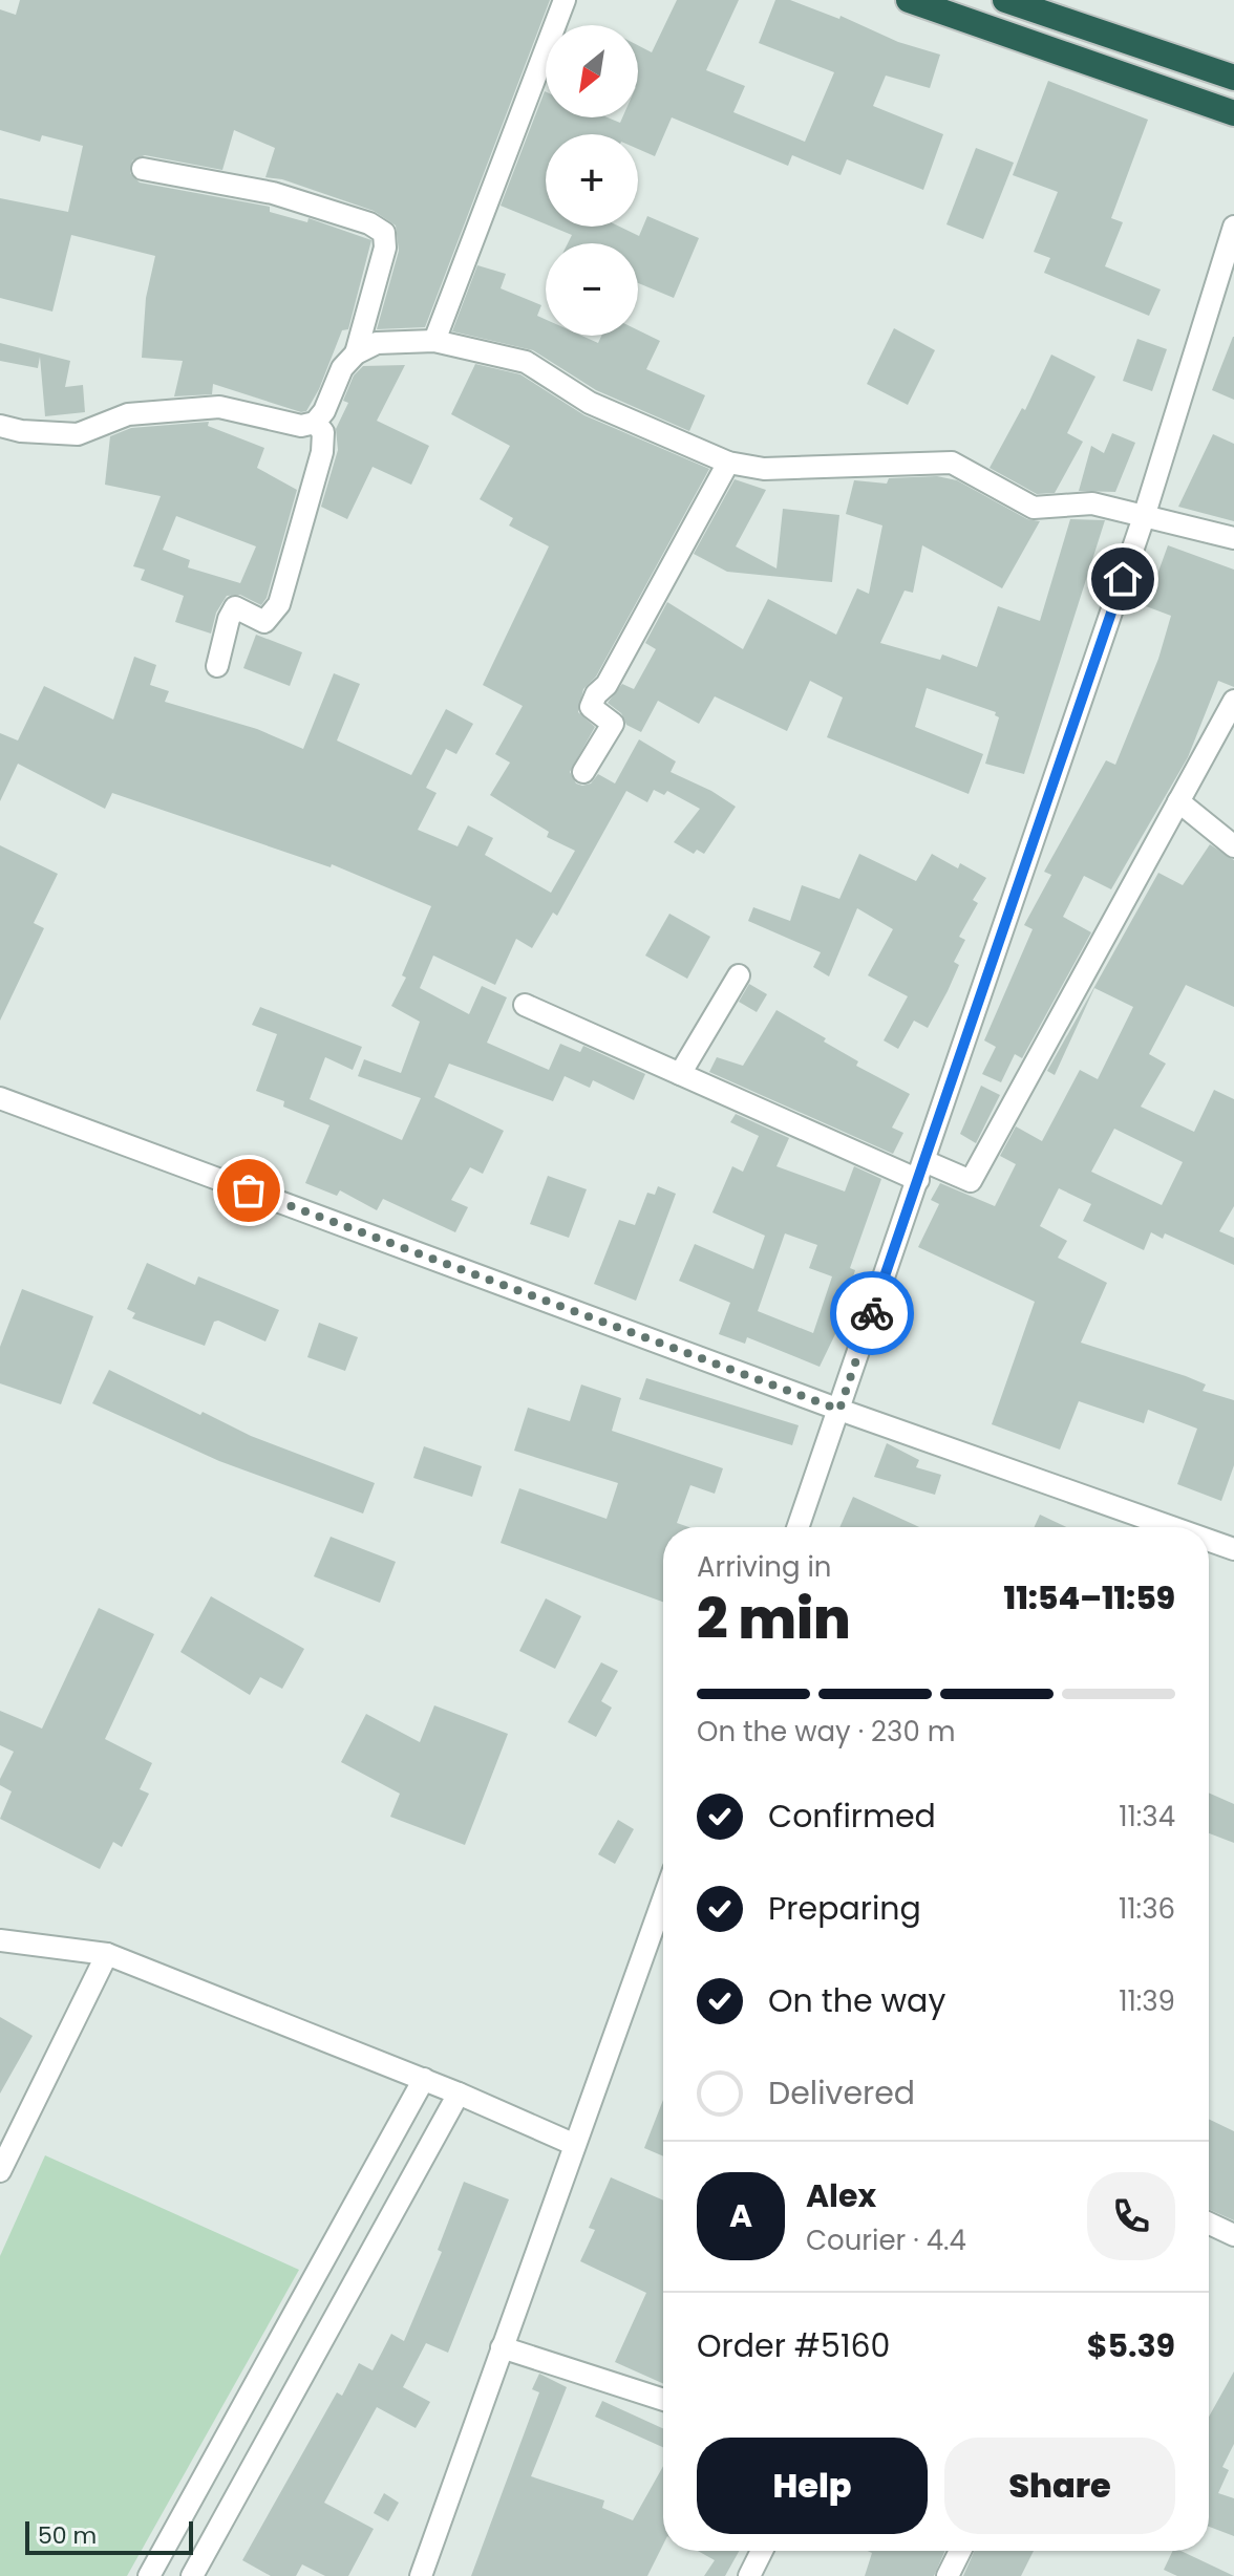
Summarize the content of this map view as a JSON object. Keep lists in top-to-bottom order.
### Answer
{
  "scale_bar": "50 m",
  "north": "bottom left",
  "page": {
    "map_buttons": ["+", "−"],
    "heading": ["2 min", "Arriving in", "11:54–11:59"],
    "panel": [
      "Alex",
      "Courier · 4.4",
      "Order #5160",
      "$5.39"
    ],
    "bar": "On the way · 230 m",
    "list": [
      ["Confirmed", "11:34"],
      ["Preparing", "11:36"],
      ["On the way", "11:39"],
      "Delivered"
    ],
    "round": "A",
    "buttons": ["Help", "Share"],
    "scale": "50 m"
  }
}
